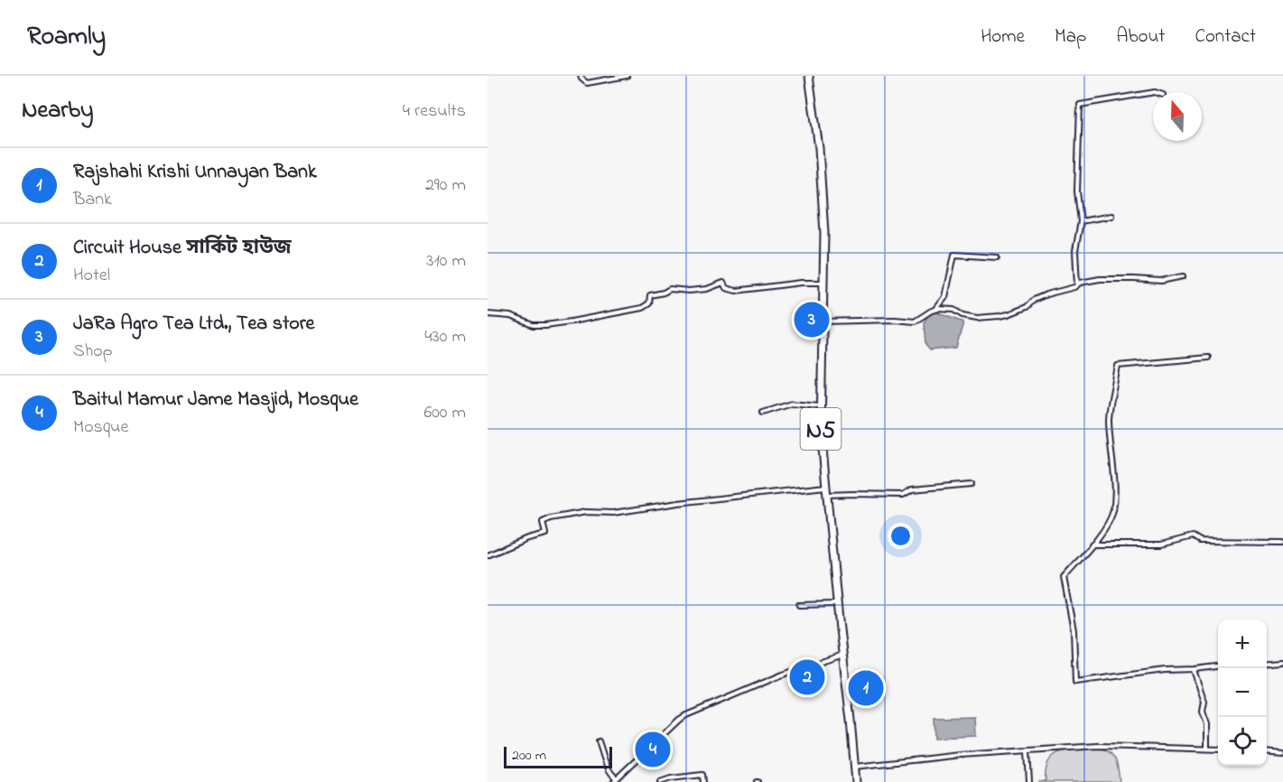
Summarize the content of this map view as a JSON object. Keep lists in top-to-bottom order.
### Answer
{
  "streets": {
    "highway": ["N5"]
  },
  "scale_bar": "200 m",
  "north": "top",
  "page": {
    "header": "Roamly",
    "nav": [
      "Home",
      "Map",
      "About",
      "Contact"
    ],
    "heading": ["Nearby", "4 results"],
    "list": [
      {
        "mark": "1",
        "name": "Rajshahi Krishi Unnayan Bank",
        "note": "Bank",
        "value": "290 m"
      },
      {
        "mark": "2",
        "name": "Circuit House সার্কিট হাউজ",
        "note": "Hotel",
        "value": "310 m"
      },
      {
        "mark": "3",
        "name": "JaRa Agro Tea Ltd., Tea store",
        "note": "Shop",
        "value": "430 m"
      },
      {
        "mark": "4",
        "name": "Baitul Mamur Jame Masjid, Mosque",
        "note": "Mosque",
        "value": "600 m"
      }
    ],
    "pins": [
      "3",
      "2",
      "1",
      "4"
    ],
    "map_buttons": ["+", "−"],
    "scale": "200 m"
  }
}
